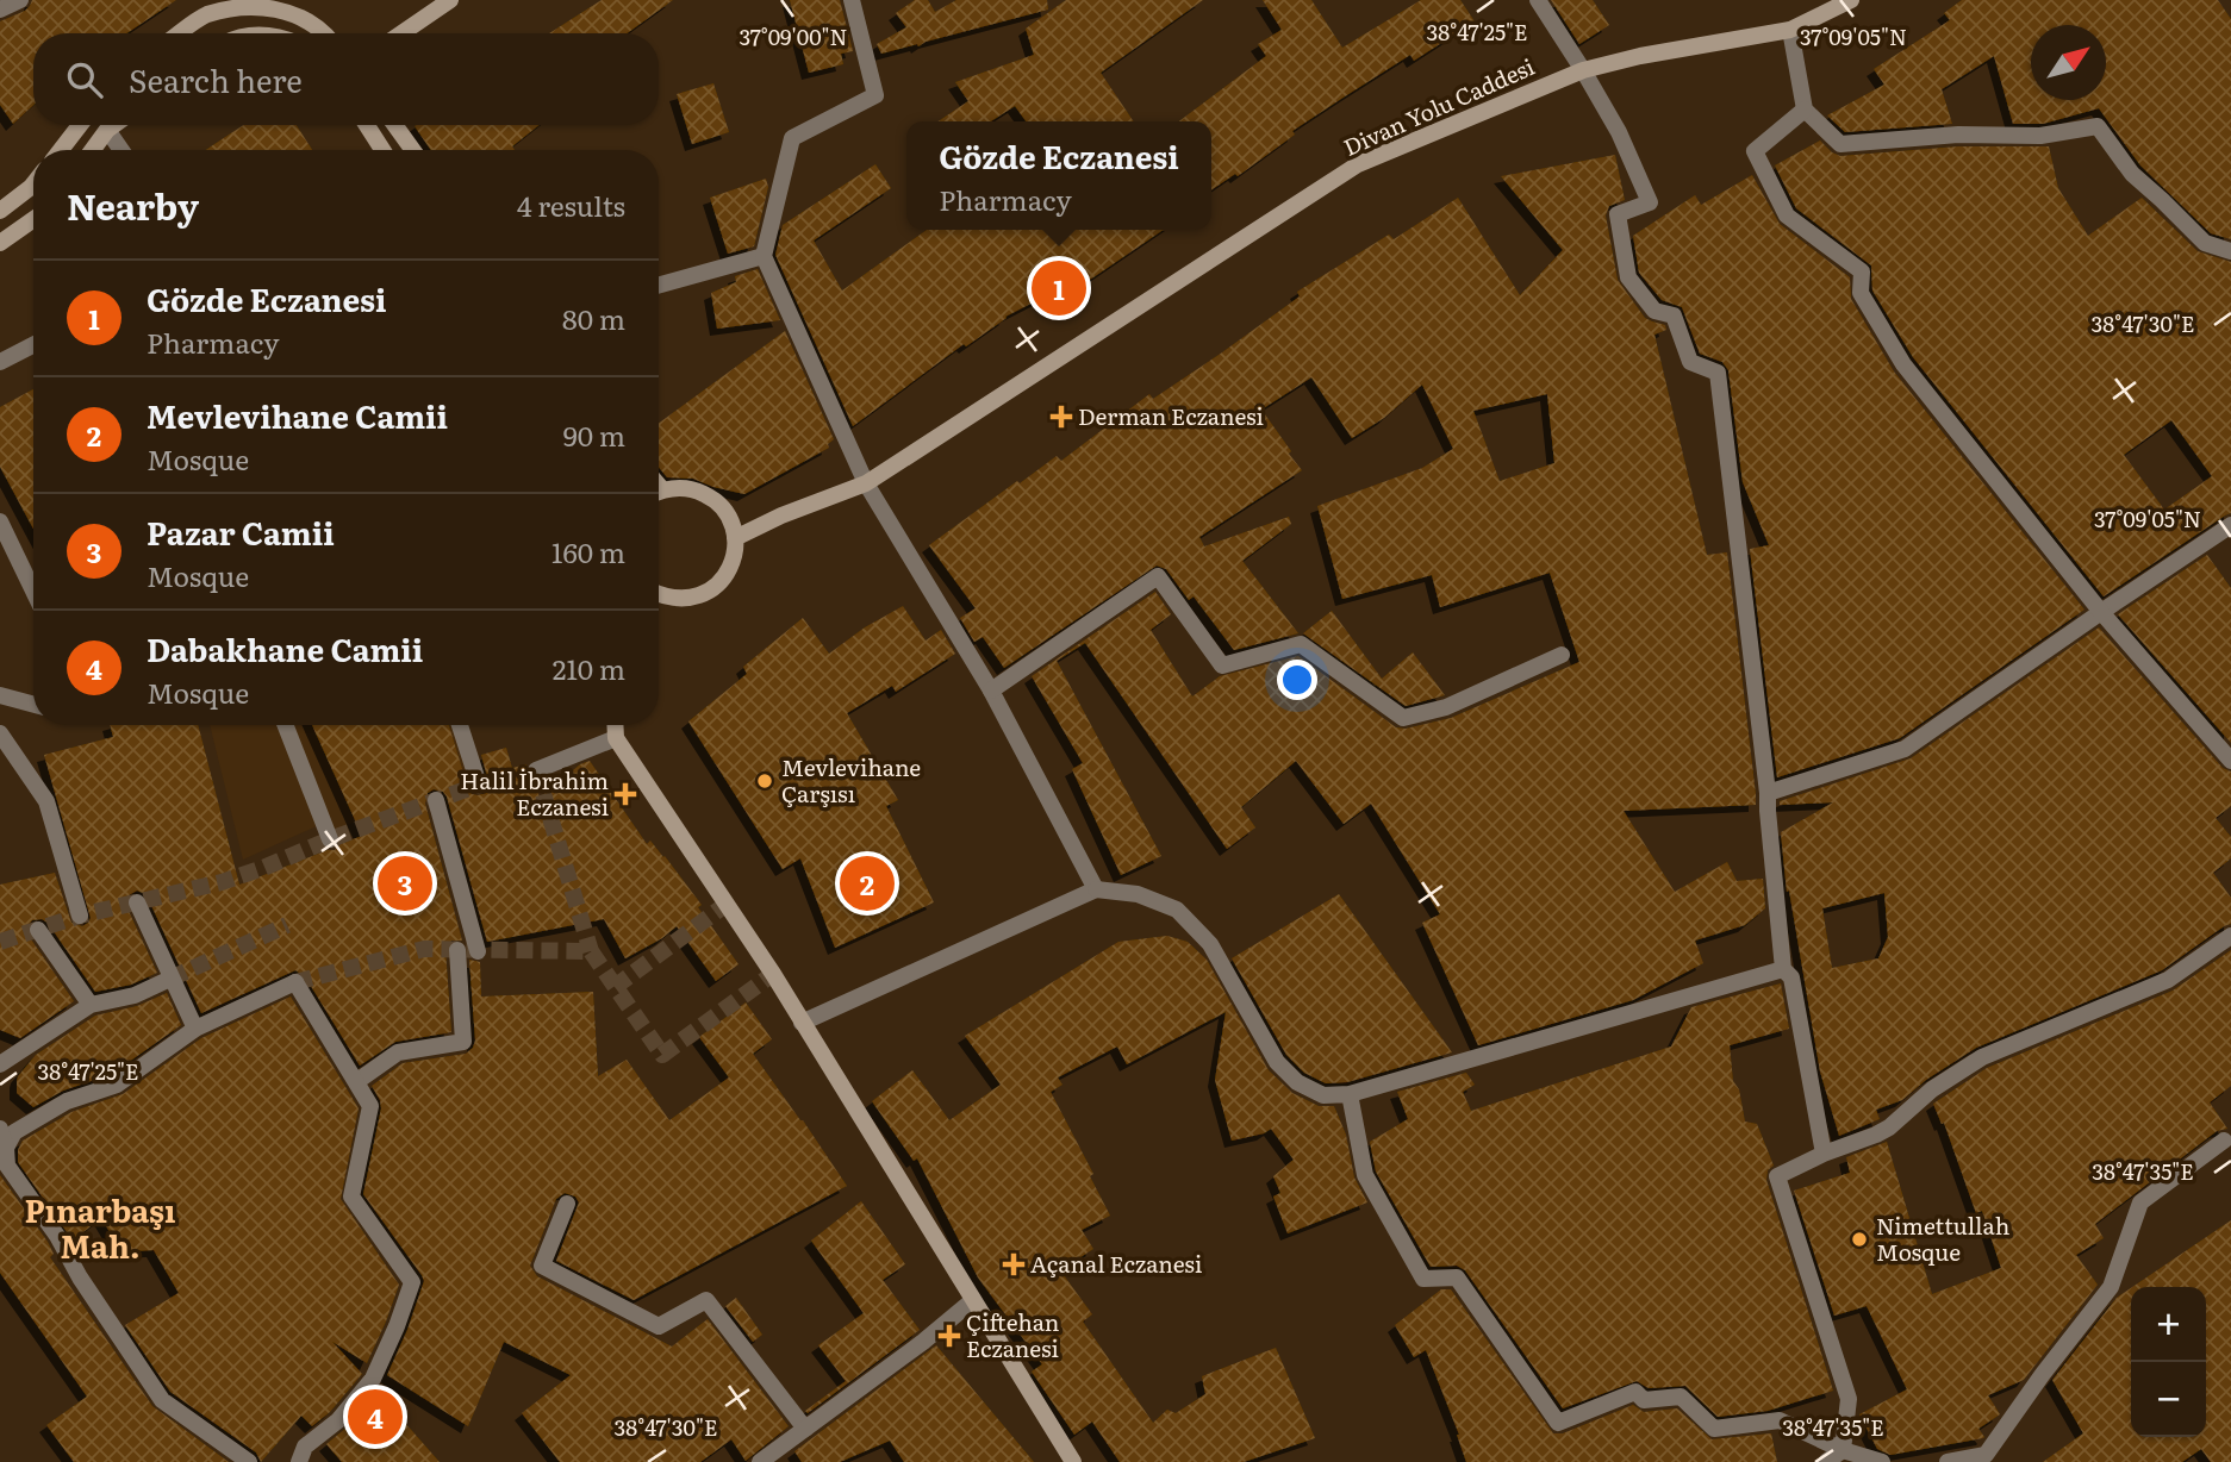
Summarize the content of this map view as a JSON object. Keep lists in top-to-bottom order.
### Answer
{
  "streets": {
    "main road": ["Divan Yolu Caddesi"]
  },
  "districts": ["Pınarbaşı Mah."],
  "places": {
    "health": [
      "Derman Eczanesi",
      "Halil İbrahim Eczanesi",
      "Açanal Eczanesi",
      "Çiftehan Eczanesi"
    ],
    "other": ["Mevlevihane Çarşısı", "Nimettullah Mosque"]
  },
  "north": "top right",
  "page": {
    "search": "Search here",
    "popup": ["Gözde Eczanesi", "Pharmacy"],
    "heading": ["Nearby", "4 results"],
    "pins": [
      "1",
      "2",
      "3",
      "4"
    ],
    "list": [
      {
        "mark": "1",
        "name": "Gözde Eczanesi",
        "note": "Pharmacy",
        "value": "80 m"
      },
      {
        "mark": "2",
        "name": "Mevlevihane Camii",
        "note": "Mosque",
        "value": "90 m"
      },
      {
        "mark": "3",
        "name": "Pazar Camii",
        "note": "Mosque",
        "value": "160 m"
      },
      {
        "mark": "4",
        "name": "Dabakhane Camii",
        "note": "Mosque",
        "value": "210 m"
      }
    ],
    "map_buttons": ["+", "−"]
  },
  "coordinates": [
    "38°47'25\"E",
    "37°09'00\"N",
    "37°09'05\"N",
    "38°47'30\"E",
    "38°47'35\"E"
  ]
}
